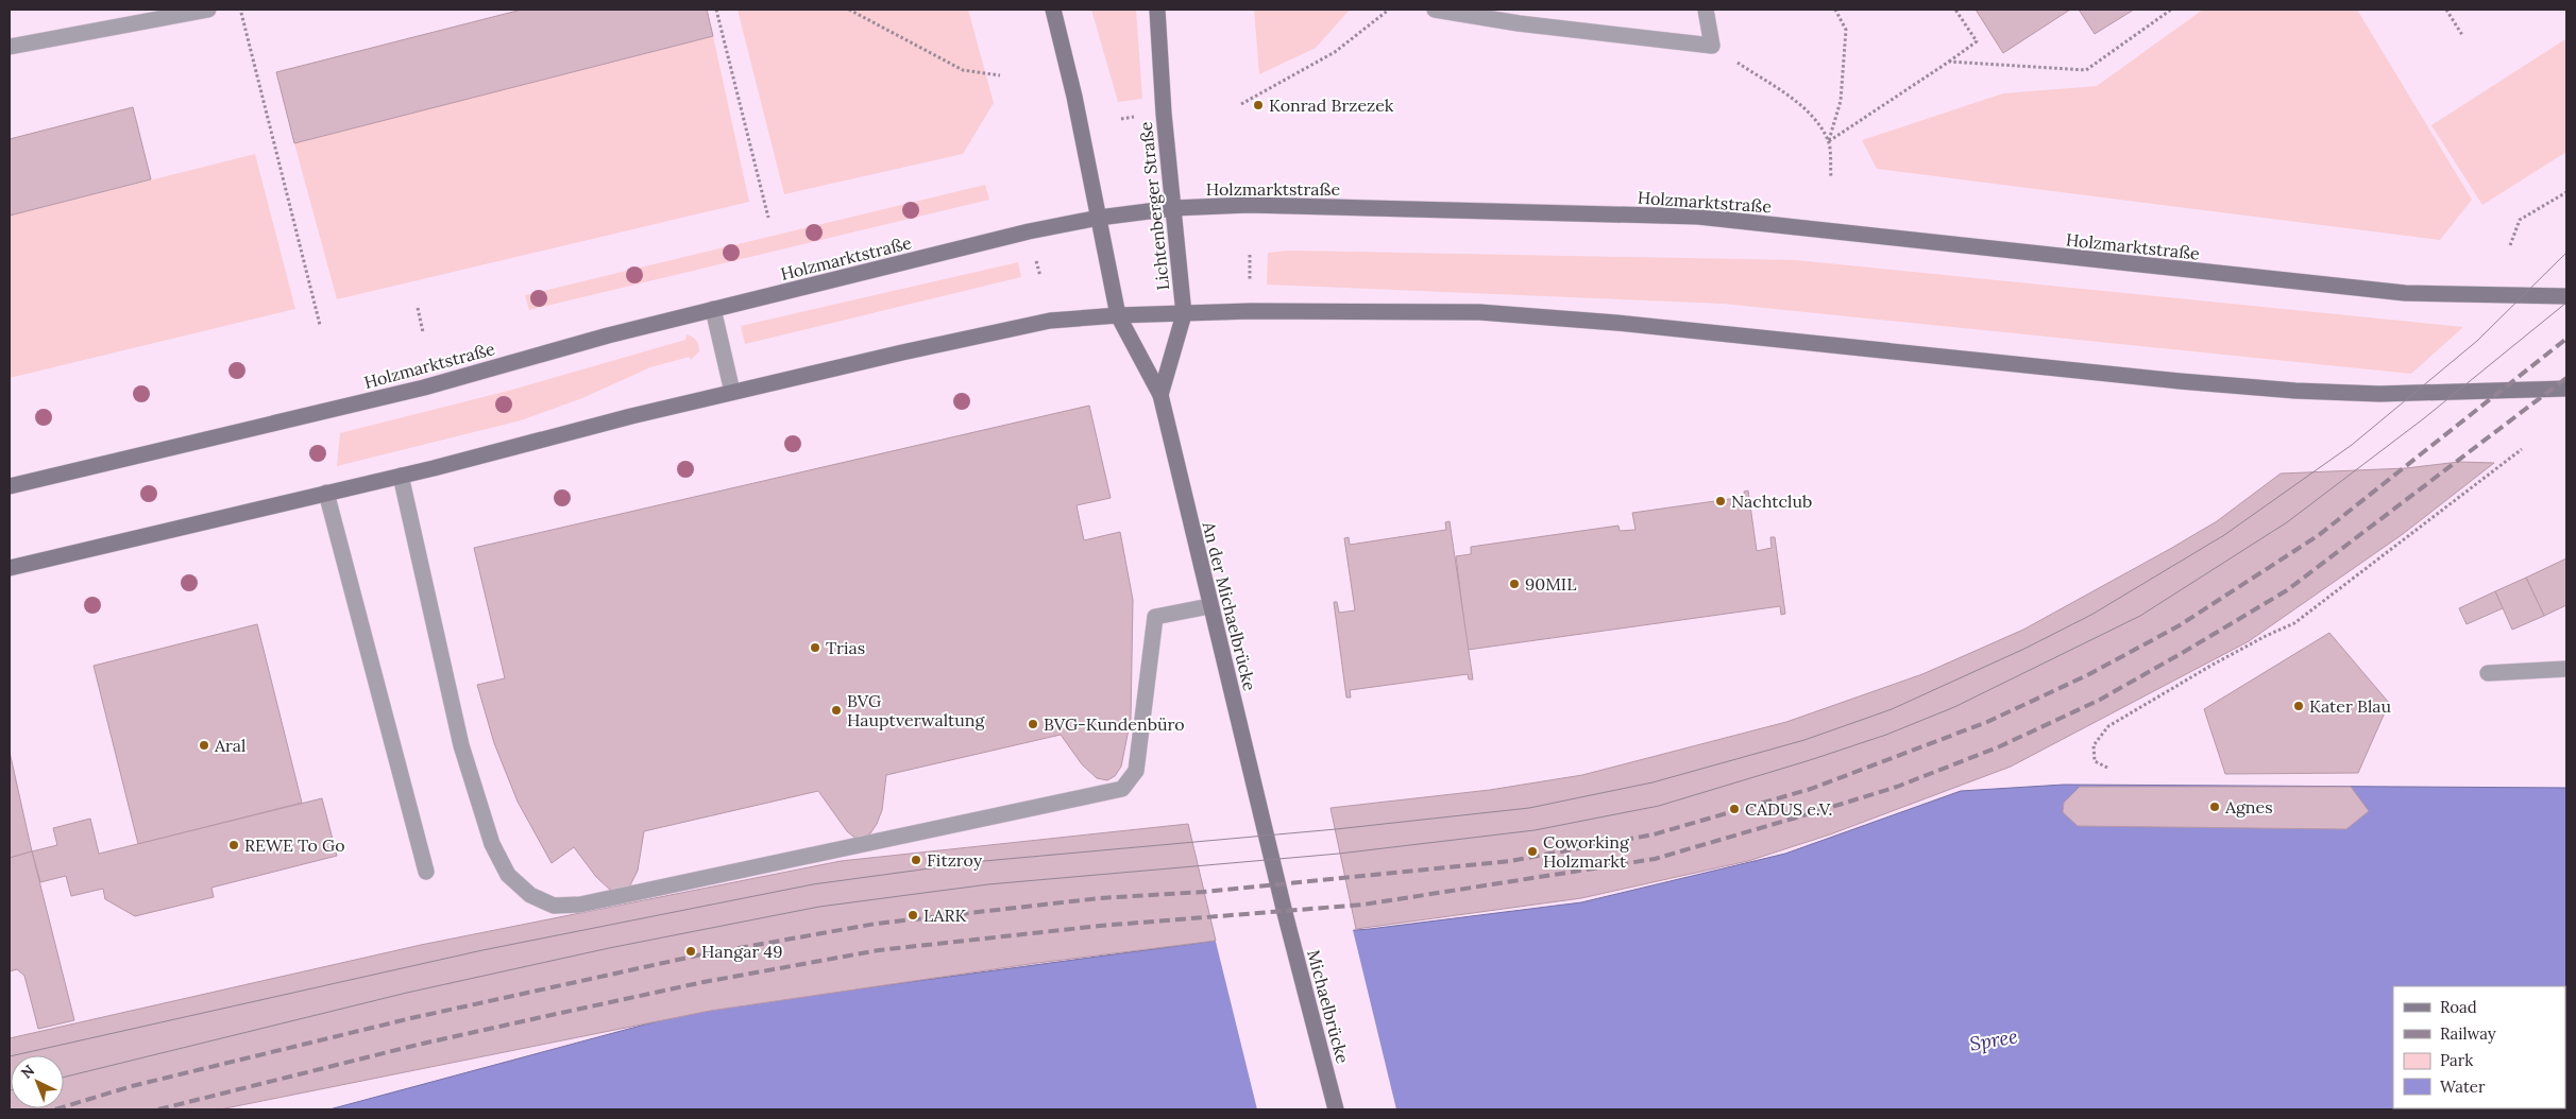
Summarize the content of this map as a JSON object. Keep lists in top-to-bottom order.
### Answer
{
  "streets": {
    "main road": [
      "Holzmarktstraße",
      "Lichtenberger Straße",
      "An der Michaelbrücke",
      "Michaelbrücke"
    ]
  },
  "crossings": [
    ["Holzmarktstraße", "Lichtenberger Straße"],
    ["Lichtenberger Straße", "An der Michaelbrücke"],
    ["An der Michaelbrücke", "Michaelbrücke"]
  ],
  "water": ["Spree"],
  "places": [
    "Konrad Brzezek",
    "Nachtclub",
    "90MIL",
    "Trias",
    "Kater Blau",
    "BVG Hauptverwaltung",
    "BVG-Kundenbüro",
    "Aral",
    "Agnes",
    "CADUS e.V.",
    "REWE To Go",
    "Coworking Holzmarkt",
    "Fitzroy",
    "LARK",
    "Hangar 49"
  ],
  "legend": [
    "Road",
    "Railway",
    "Park",
    "Water"
  ],
  "north": "top left"
}
